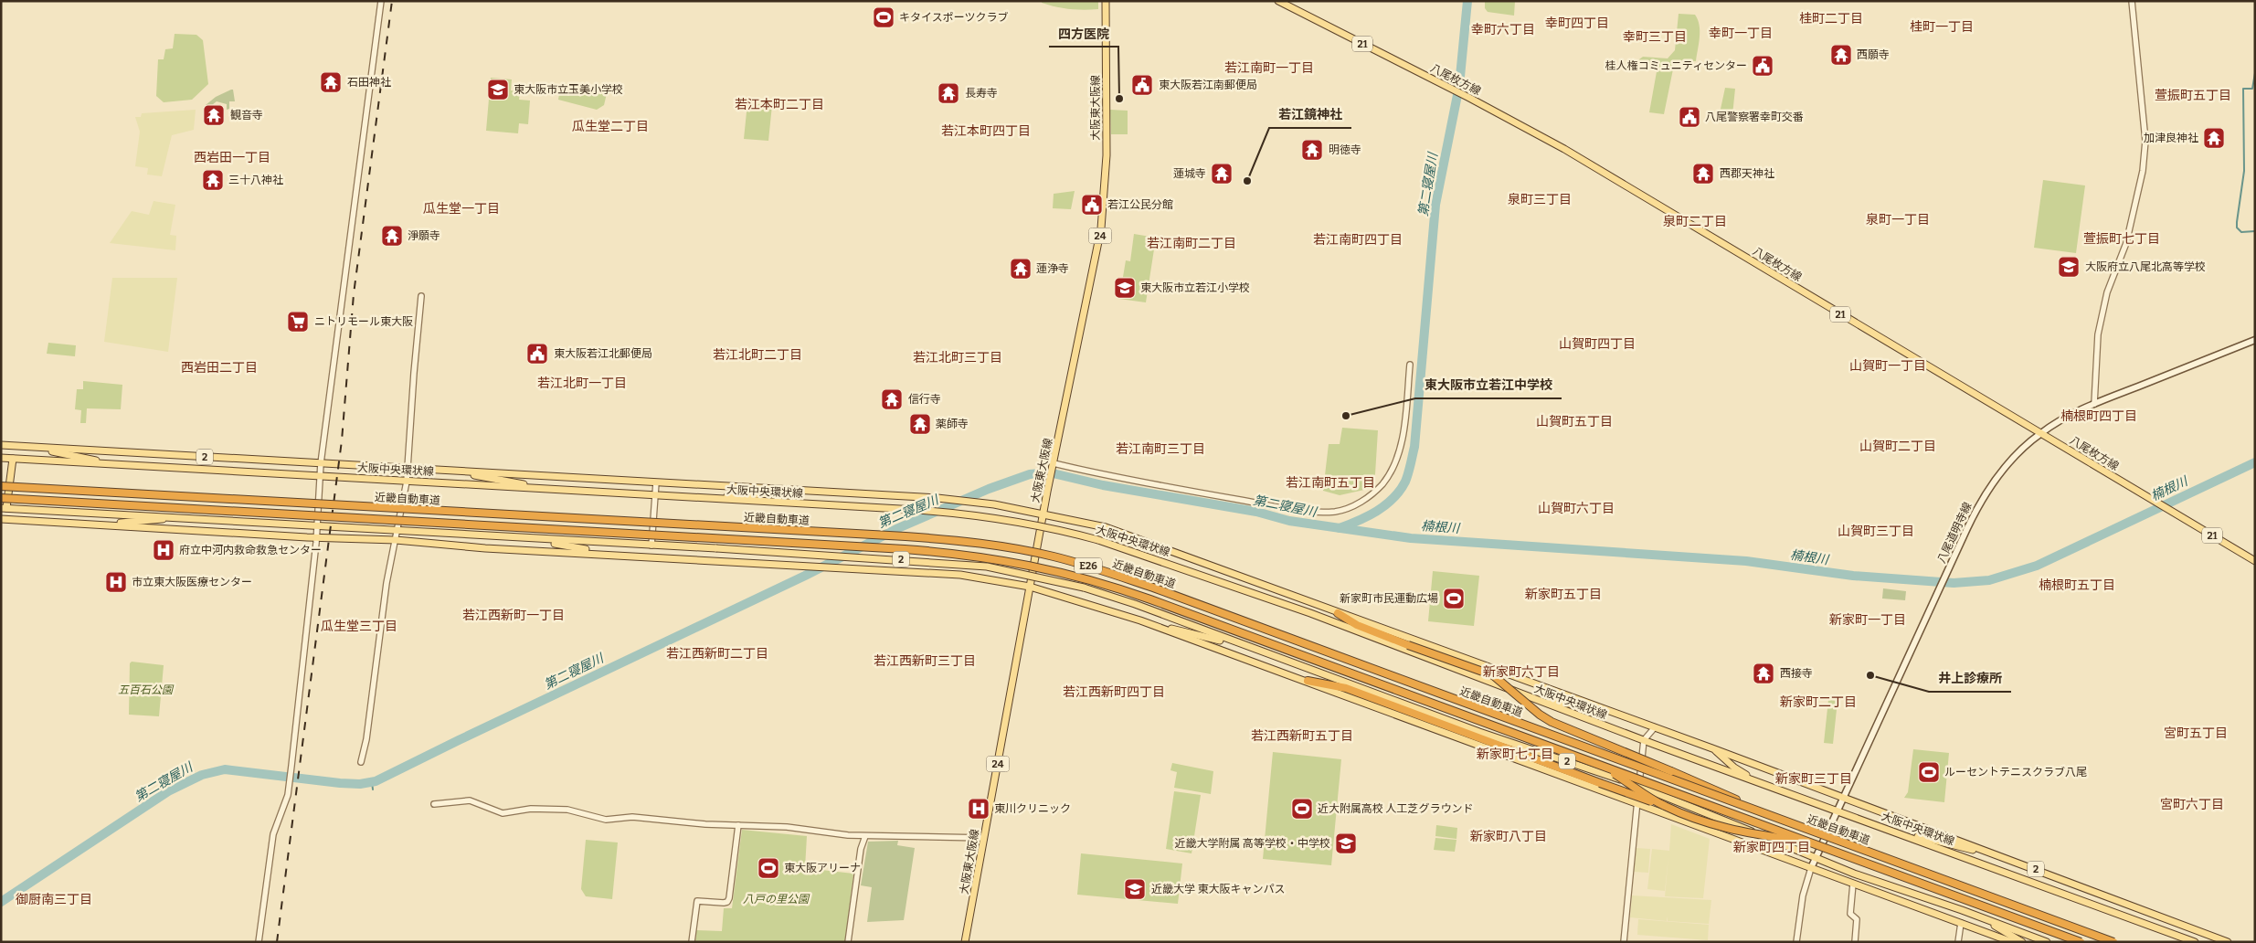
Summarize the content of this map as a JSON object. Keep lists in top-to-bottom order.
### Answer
{
  "streets": {
    "highway": ["近畿自動車道", "E26"],
    "main road": [
      "21",
      "八尾枚方線",
      "大阪東大阪線",
      "24",
      "2",
      "大阪中央環状線",
      "八尾道明寺線"
    ]
  },
  "crossings": [
    ["八尾枚方線", "八尾道明寺線"],
    ["大阪東大阪線", "2"],
    ["2", "八尾道明寺線"],
    ["大阪中央環状線", "八尾道明寺線"]
  ],
  "districts": [
    "桂町二丁目",
    "幸町四丁目",
    "桂町一丁目",
    "幸町六丁目",
    "幸町一丁目",
    "幸町三丁目",
    "若江南町一丁目",
    "萱振町五丁目",
    "若江本町二丁目",
    "瓜生堂二丁目",
    "若江本町四丁目",
    "西岩田一丁目",
    "泉町三丁目",
    "瓜生堂一丁目",
    "泉町一丁目",
    "泉町二丁目",
    "萱振町七丁目",
    "若江南町四丁目",
    "若江南町二丁目",
    "山賀町四丁目",
    "若江北町二丁目",
    "若江北町三丁目",
    "山賀町一丁目",
    "西岩田二丁目",
    "若江北町一丁目",
    "楠根町四丁目",
    "山賀町五丁目",
    "山賀町二丁目",
    "若江南町三丁目",
    "若江南町五丁目",
    "山賀町六丁目",
    "山賀町三丁目",
    "楠根町五丁目",
    "新家町五丁目",
    "若江西新町一丁目",
    "新家町一丁目",
    "瓜生堂三丁目",
    "若江西新町二丁目",
    "若江西新町三丁目",
    "新家町六丁目",
    "若江西新町四丁目",
    "新家町二丁目",
    "宮町五丁目",
    "若江西新町五丁目",
    "新家町七丁目",
    "新家町三丁目",
    "宮町六丁目",
    "新家町八丁目",
    "新家町四丁目",
    "御厨南三丁目"
  ],
  "water": ["第二寝屋川", "楠根川"],
  "parks": ["五百石公園", "八戸の里公園"],
  "places": {
    "sports": [
      "キタイスポーツクラブ",
      "新家町市民運動広場",
      "ルーセントテニスクラブ八尾",
      "近大附属高校 人工芝グラウンド",
      "東大阪アリーナ"
    ],
    "temple": [
      "西願寺",
      "石田神社",
      "長寿寺",
      "観音寺",
      "加津良神社",
      "明徳寺",
      "蓮城寺",
      "西郡天神社",
      "三十八神社",
      "淨願寺",
      "蓮浄寺",
      "信行寺",
      "薬師寺",
      "西接寺"
    ],
    "public building": [
      "桂人権コミュニティセンター",
      "東大阪若江南郵便局",
      "八尾警察署幸町交番",
      "若江公民分館",
      "東大阪若江北郵便局"
    ],
    "school or university": [
      "東大阪市立玉美小学校",
      "大阪府立八尾北高等学校",
      "東大阪市立若江小学校",
      "近畿大学附属 高等学校・中学校",
      "近畿大学 東大阪キャンパス"
    ],
    "other": [
      "四方医院",
      "若江鏡神社",
      "東大阪市立若江中学校",
      "井上診療所"
    ],
    "supermarket": ["ニトリモール東大阪"],
    "hospital": ["府立中河内救命救急センター", "市立東大阪医療センター", "東川クリニック"]
  }
}
